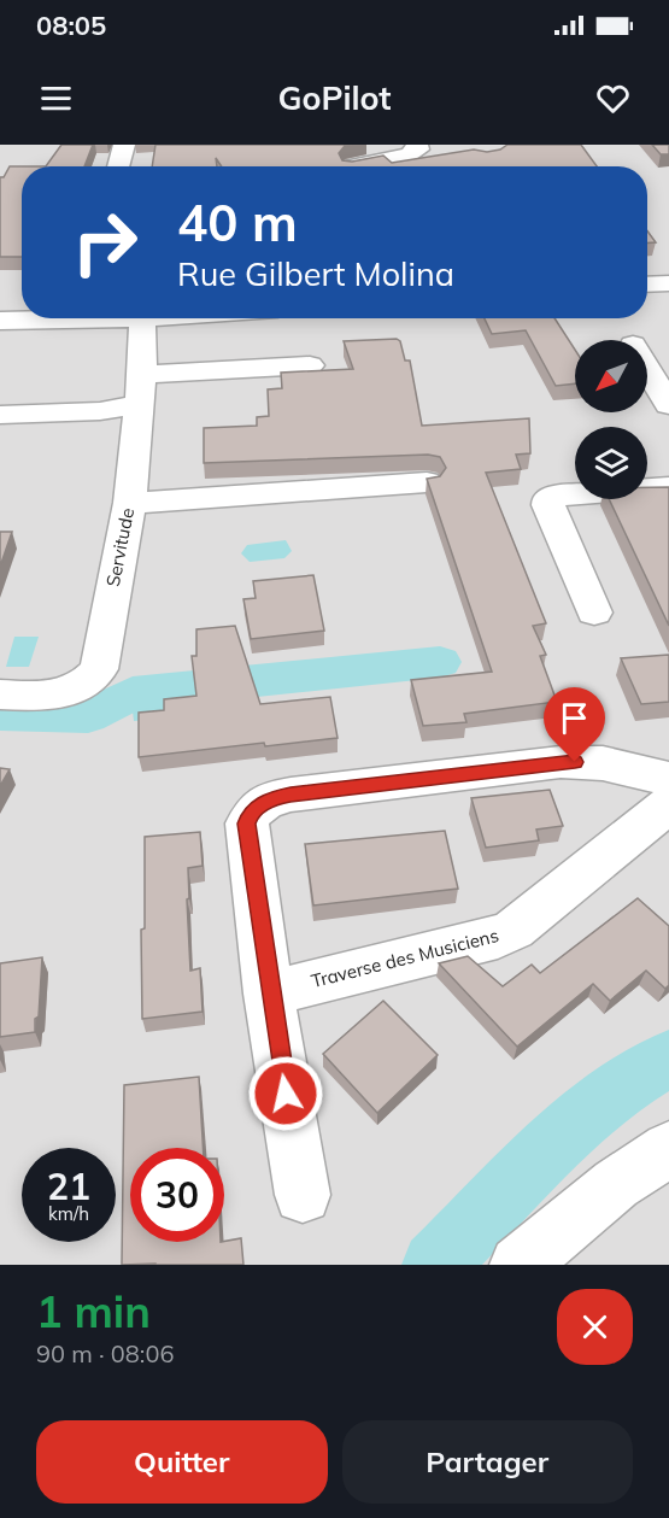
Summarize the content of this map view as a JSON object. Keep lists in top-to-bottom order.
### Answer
{
  "streets": {
    "street": ["Servitude", "Traverse des Musiciens"]
  },
  "north": "bottom left",
  "page": {
    "status": "08:05",
    "header": "GoPilot",
    "turn": ["40 m", "Rue Gilbert Molina"],
    "speed": "21 km/h",
    "limit": "30",
    "heading": ["1 min", "90 m · 08:06"],
    "buttons": ["Quitter", "Partager"]
  }
}
